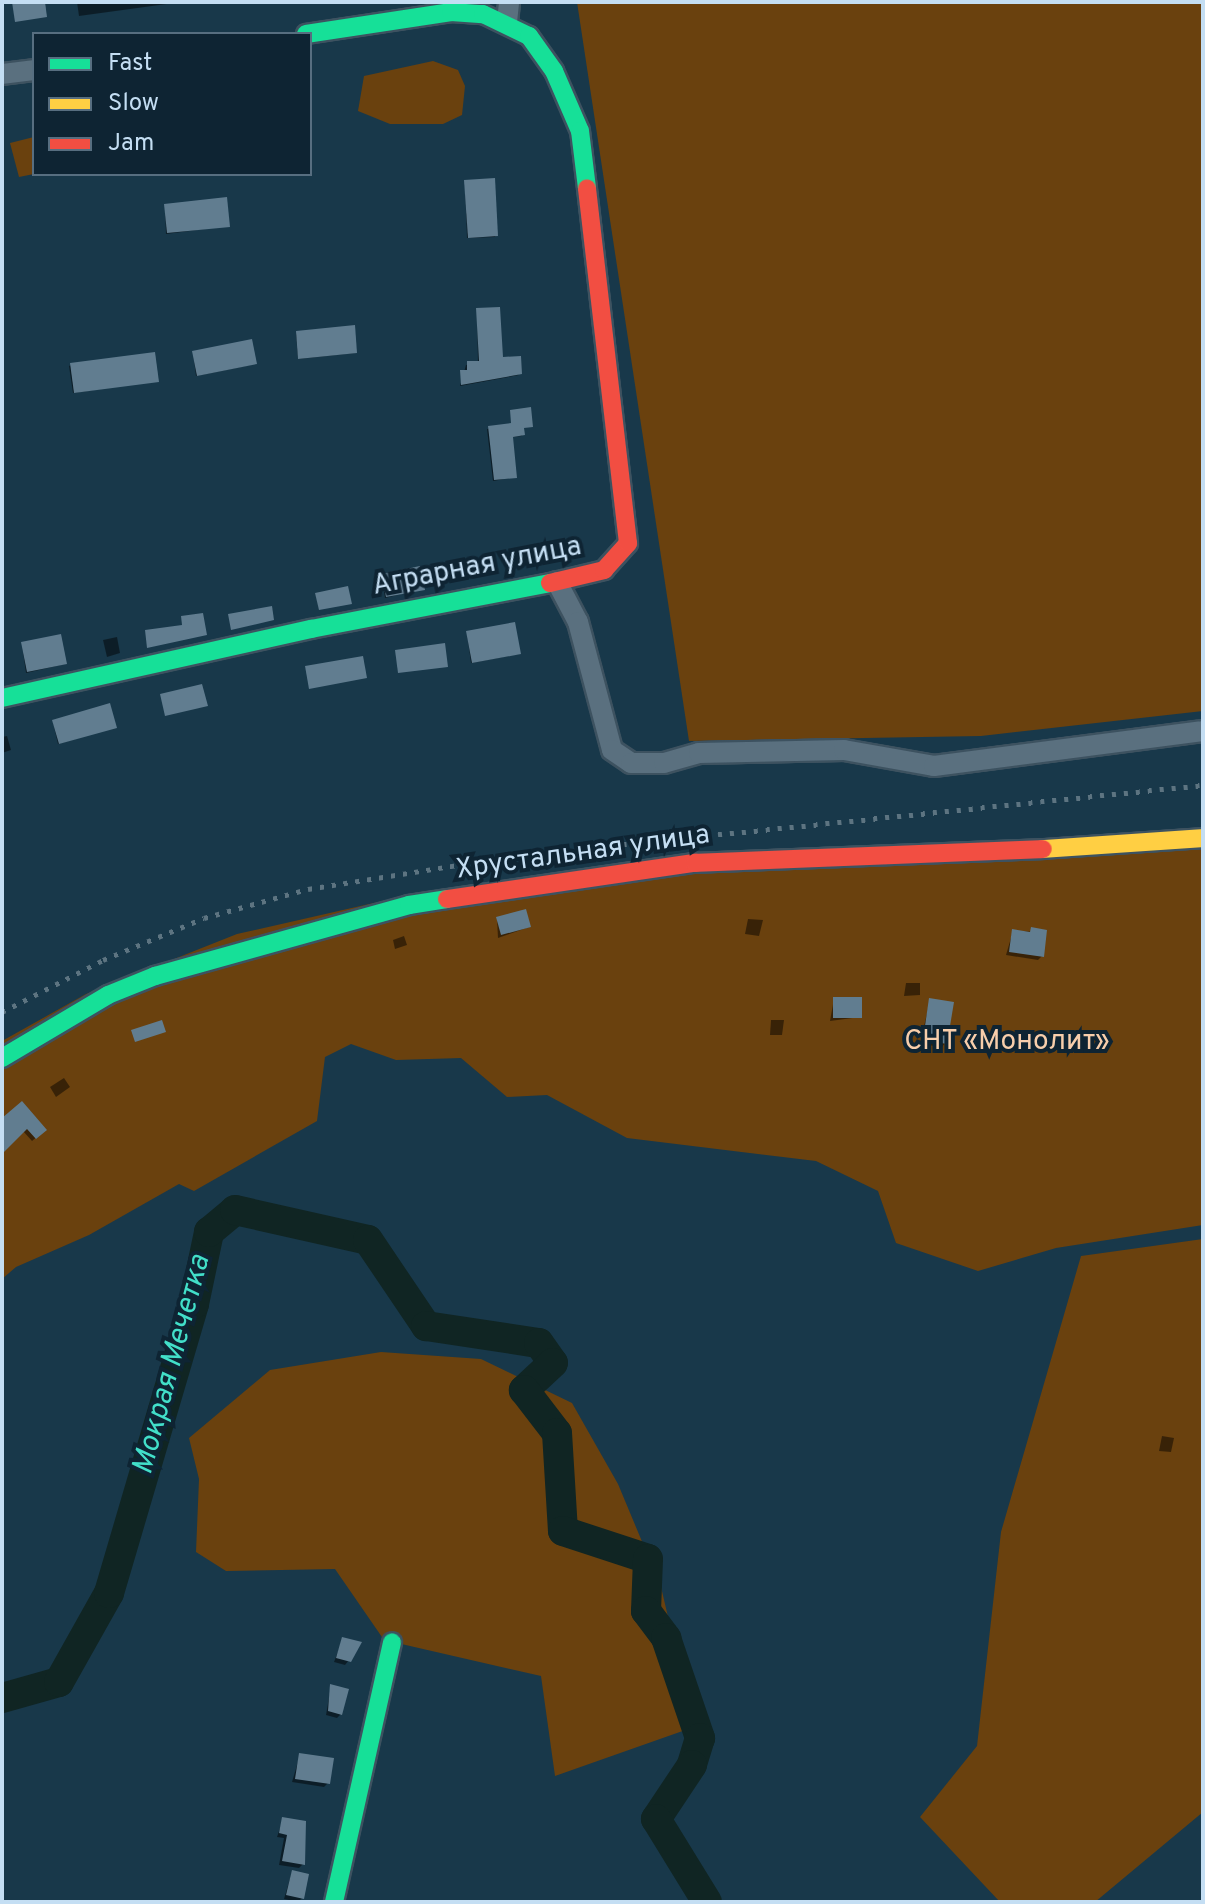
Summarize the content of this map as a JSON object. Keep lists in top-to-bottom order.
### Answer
{
  "streets": {
    "street": ["Аграрная улица", "Хрустальная улица"]
  },
  "water": ["Мокрая Мечетка"],
  "parks": ["СНТ «Монолит»"],
  "legend": ["Fast", "Slow", "Jam"]
}
